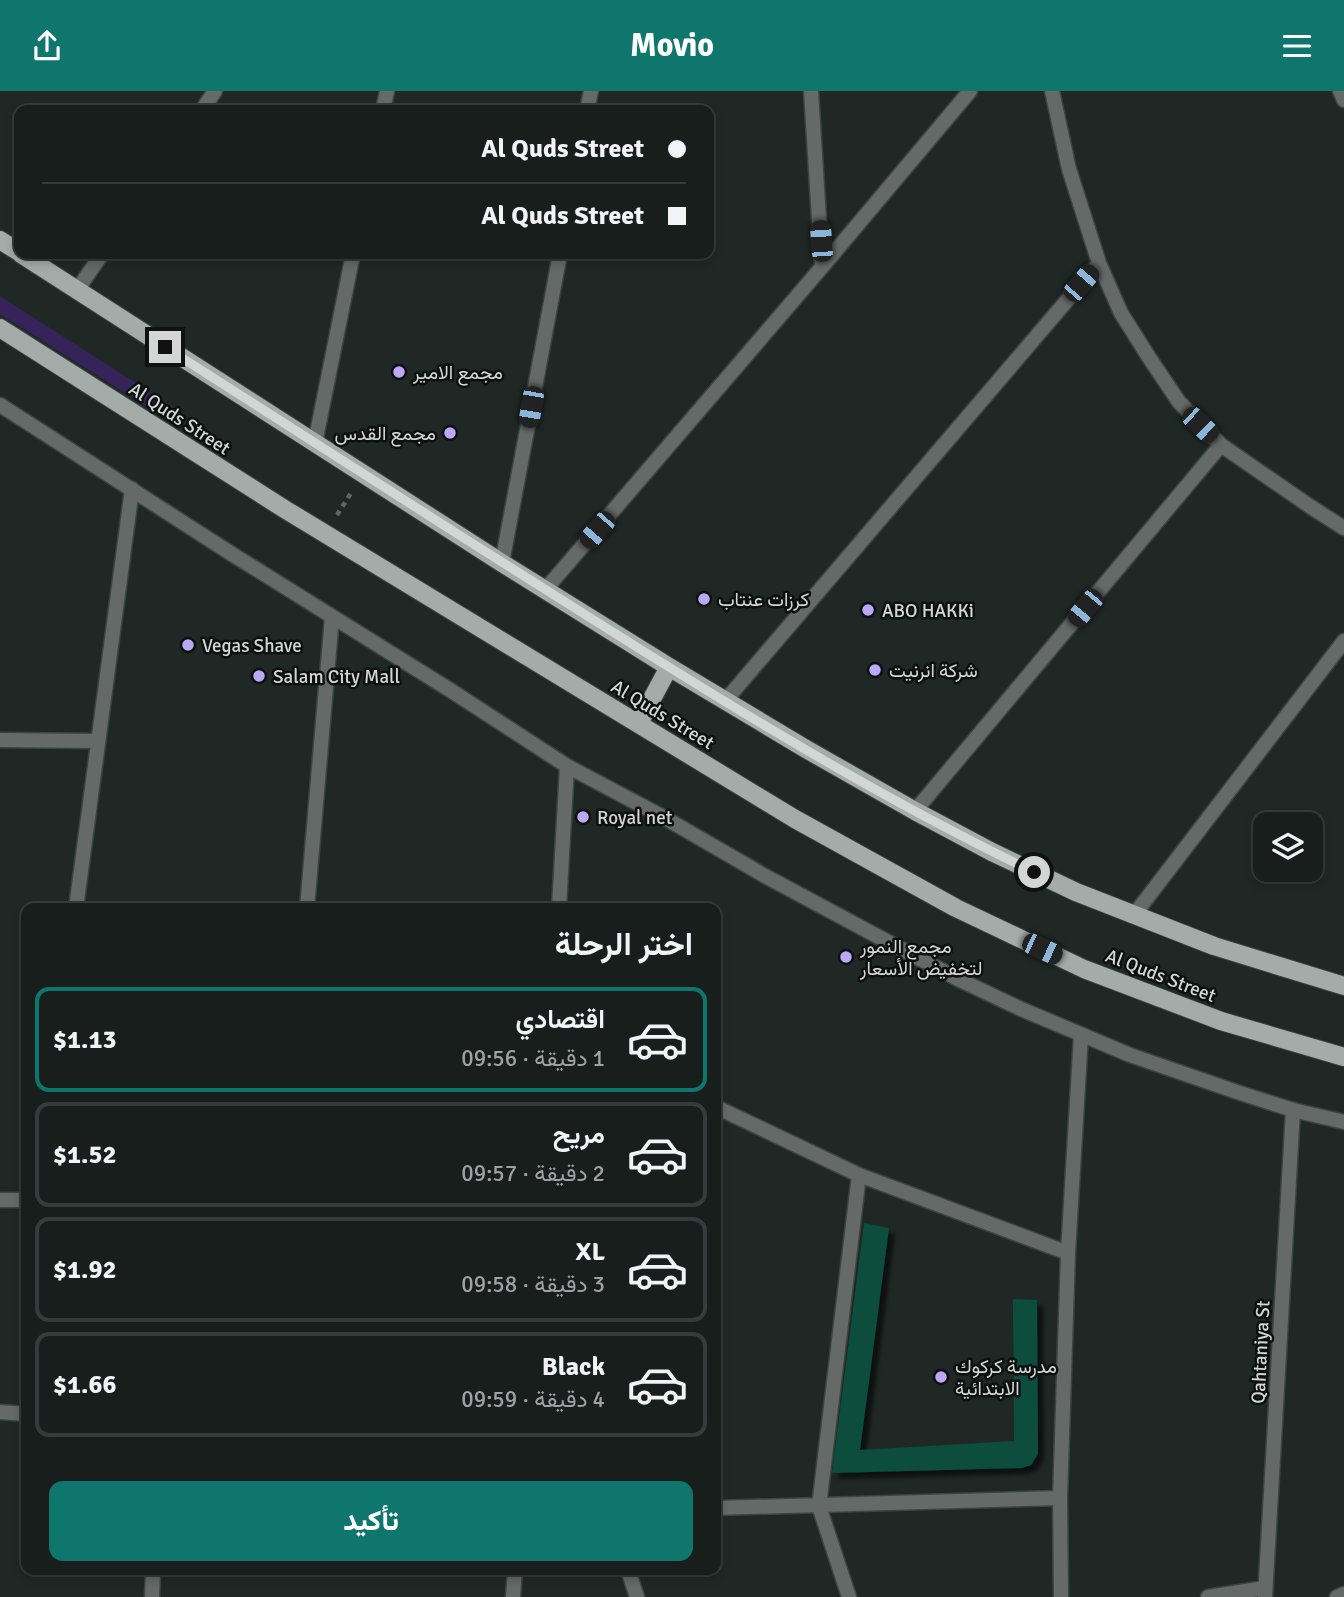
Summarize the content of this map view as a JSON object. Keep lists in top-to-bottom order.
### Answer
{
  "streets": {
    "main road": ["Al Quds Street"],
    "street": ["Qahtaniya St"]
  },
  "places": [
    "مجمع الامير",
    "مجمع القدس",
    "كرزات عنتاب",
    "ABO HAKKi",
    "Vegas Shave",
    "شركة انرنيت",
    "Salam City Mall",
    "Royal net",
    "مجمع النمور لتخفيض الأسعار",
    "مدرسة كركوك الابتدائية"
  ],
  "page": {
    "header": "Movio",
    "banner": ["Al Quds Street", "Al Quds Street"],
    "heading": "اختر الرحلة",
    "list": [
      {
        "name": "اقتصادي",
        "note": "1 دقيقة · 09:56",
        "value": "$1.13"
      },
      {
        "name": "مريح",
        "note": "2 دقيقة · 09:57",
        "value": "$1.52"
      },
      {
        "name": "XL",
        "note": "3 دقيقة · 09:58",
        "value": "$1.92"
      },
      {
        "name": "Black",
        "note": "4 دقيقة · 09:59",
        "value": "$1.66"
      }
    ],
    "buttons": "تأكيد"
  }
}
